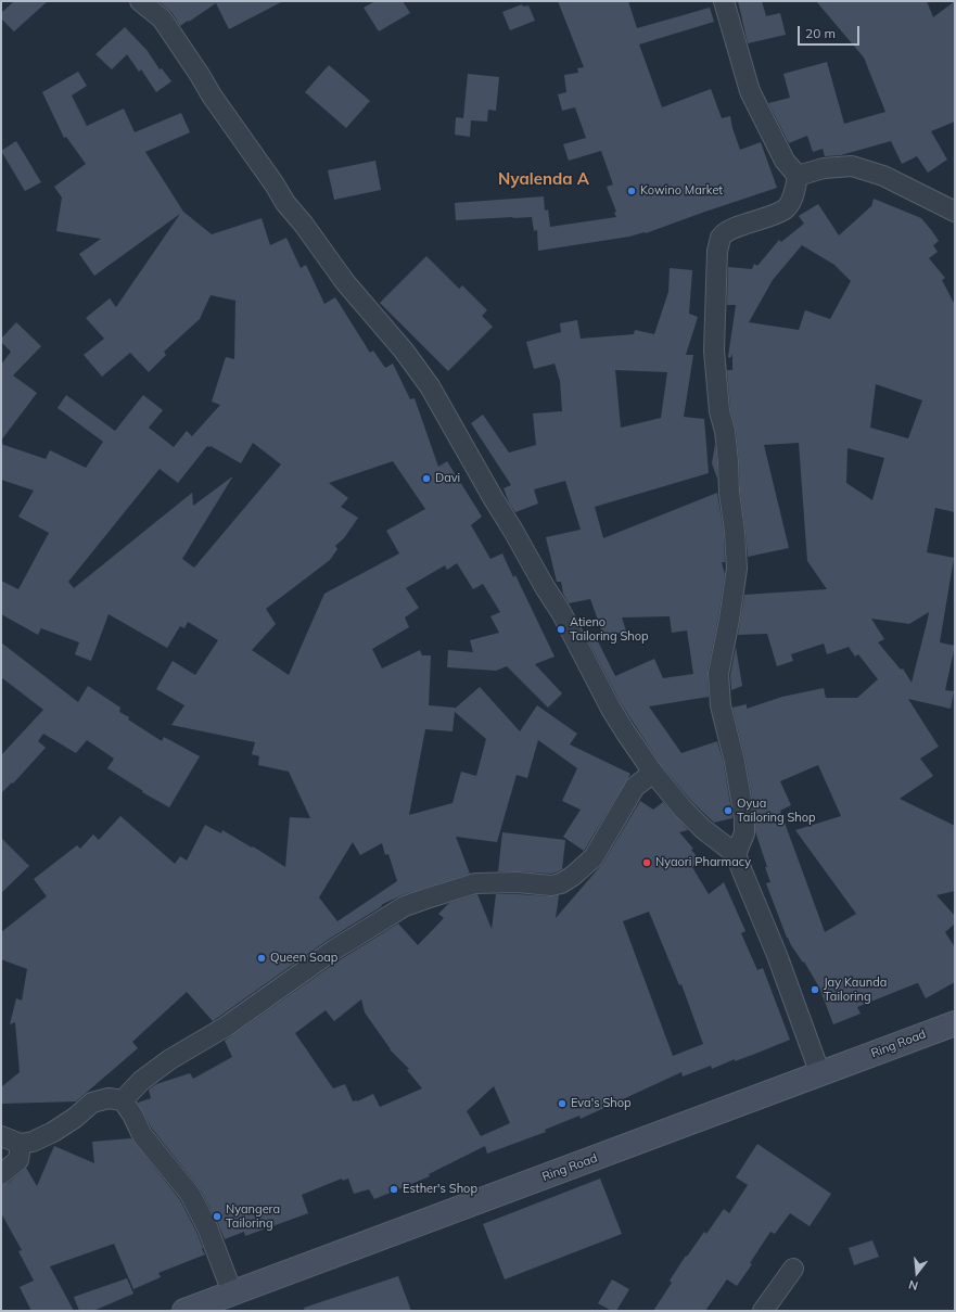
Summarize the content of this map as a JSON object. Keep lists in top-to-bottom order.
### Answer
{
  "streets": {
    "main road": ["Ring Road"]
  },
  "districts": ["Nyalenda A"],
  "places": [
    "Kowino Market",
    "Davi",
    "Atieno Tailoring Shop",
    "Oyua Tailoring Shop",
    "Nyaori Pharmacy",
    "Queen Soap",
    "Jay Kaunda Tailoring",
    "Eva's Shop",
    "Esther's Shop",
    "Nyangera Tailoring"
  ],
  "scale_bar": "20 m",
  "north": "bottom"
}
